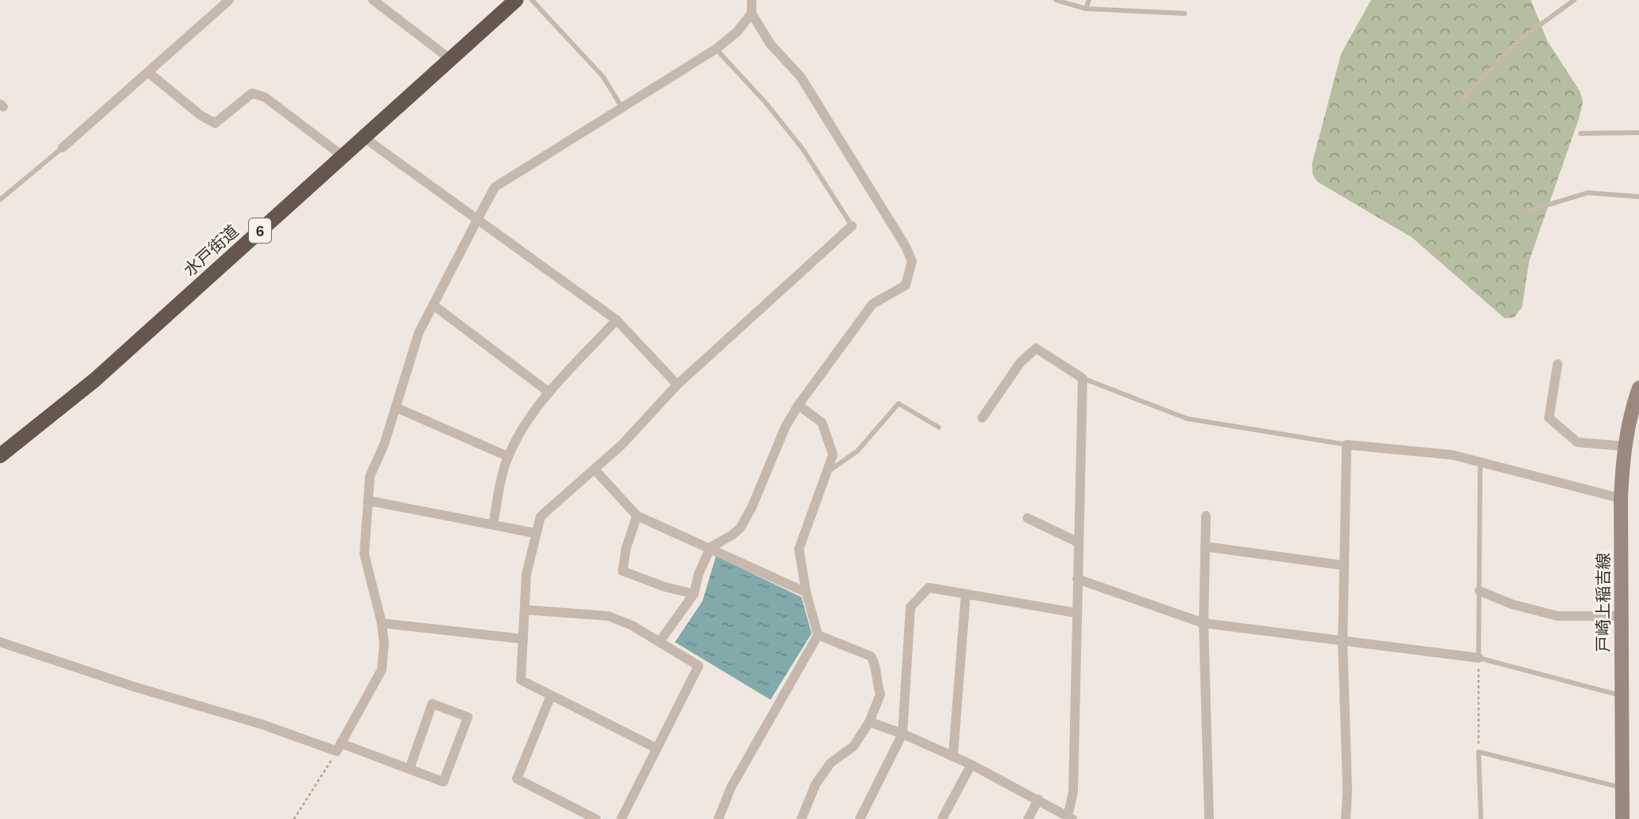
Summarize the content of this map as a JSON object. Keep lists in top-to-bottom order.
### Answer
{
  "streets": {
    "highway": ["6", "水戸街道"],
    "main road": ["戸崎上稲吉線"]
  }
}
